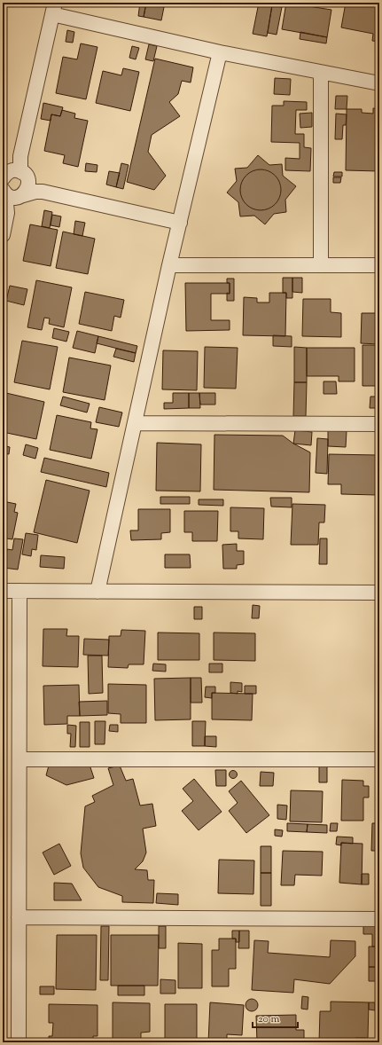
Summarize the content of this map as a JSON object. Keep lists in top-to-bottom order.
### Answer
{
  "scale_bar": "20 m"
}
